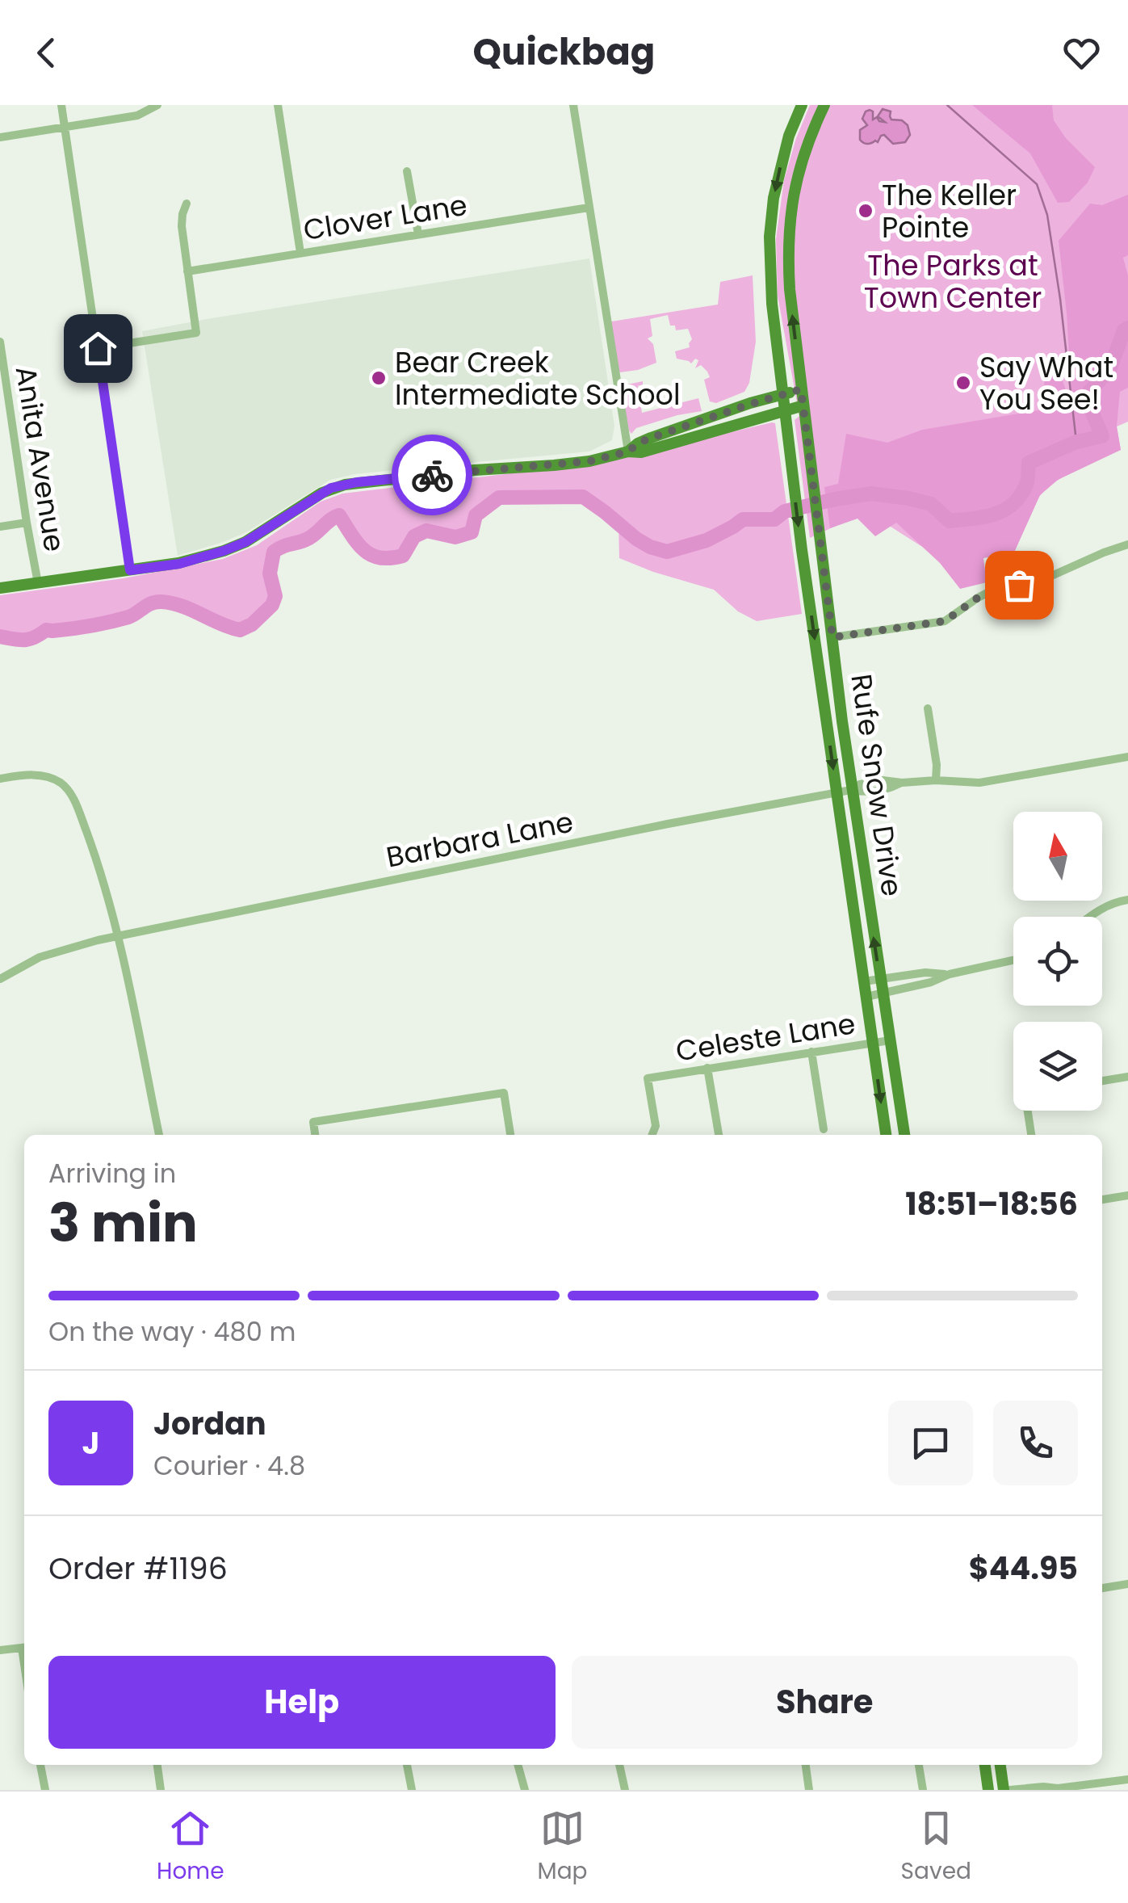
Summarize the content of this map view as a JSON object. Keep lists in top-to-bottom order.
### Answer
{
  "streets": {
    "main road": ["Rufe Snow Drive"],
    "street": [
      "Clover Lane",
      "Anita Avenue",
      "Barbara Lane",
      "Celeste Lane"
    ]
  },
  "crossings": [
    ["Rufe Snow Drive", "Barbara Lane"],
    ["Rufe Snow Drive", "Celeste Lane"]
  ],
  "parks": ["The Parks at Town Center"],
  "places": ["The Keller Pointe", "Bear Creek Intermediate School", "Say What You See!"],
  "north": "top",
  "page": {
    "header": "Quickbag",
    "heading": ["3 min", "Arriving in", "18:51–18:56"],
    "panel": [
      "Jordan",
      "Courier · 4.8",
      "Order #1196",
      "$44.95"
    ],
    "bar": "On the way · 480 m",
    "round": "J",
    "buttons": ["Help", "Share"],
    "tabs": ["Home", "Map", "Saved"]
  }
}
